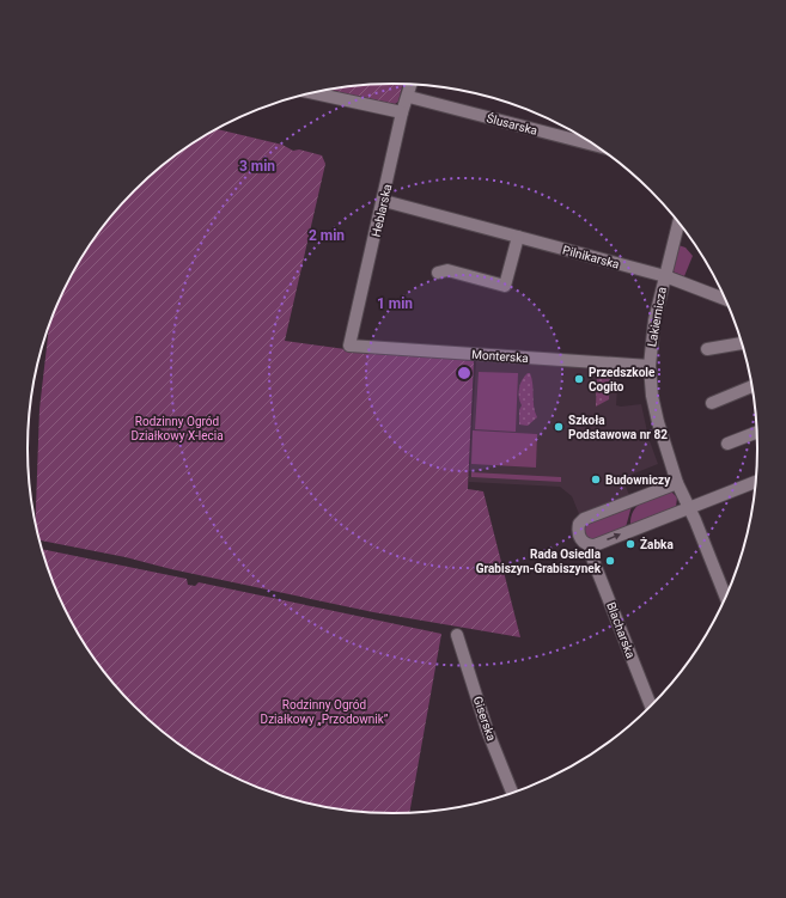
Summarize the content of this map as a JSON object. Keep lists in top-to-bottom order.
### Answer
{
  "streets": {
    "street": [
      "Ślusarska",
      "Heblarska",
      "Pilnikarska",
      "Lakiernicza",
      "Monterska",
      "Blacharska",
      "Giserska"
    ]
  },
  "crossings": [
    ["Ślusarska", "Heblarska"],
    ["Heblarska", "Pilnikarska"],
    ["Heblarska", "Monterska"],
    ["Pilnikarska", "Lakiernicza"],
    ["Lakiernicza", "Monterska"],
    ["Lakiernicza", "Blacharska"]
  ],
  "parks": ["Rodzinny Ogród Działkowy X-lecia", "Rodzinny Ogród Działkowy „Przodownik”"],
  "places": [
    "Przedszkole Cogito",
    "Szkoła Podstawowa nr 82",
    "Budowniczy",
    "Żabka",
    "Rada Osiedla Grabiszyn-Grabiszynek"
  ],
  "rings": ["3 min", "2 min", "1 min"]
}
